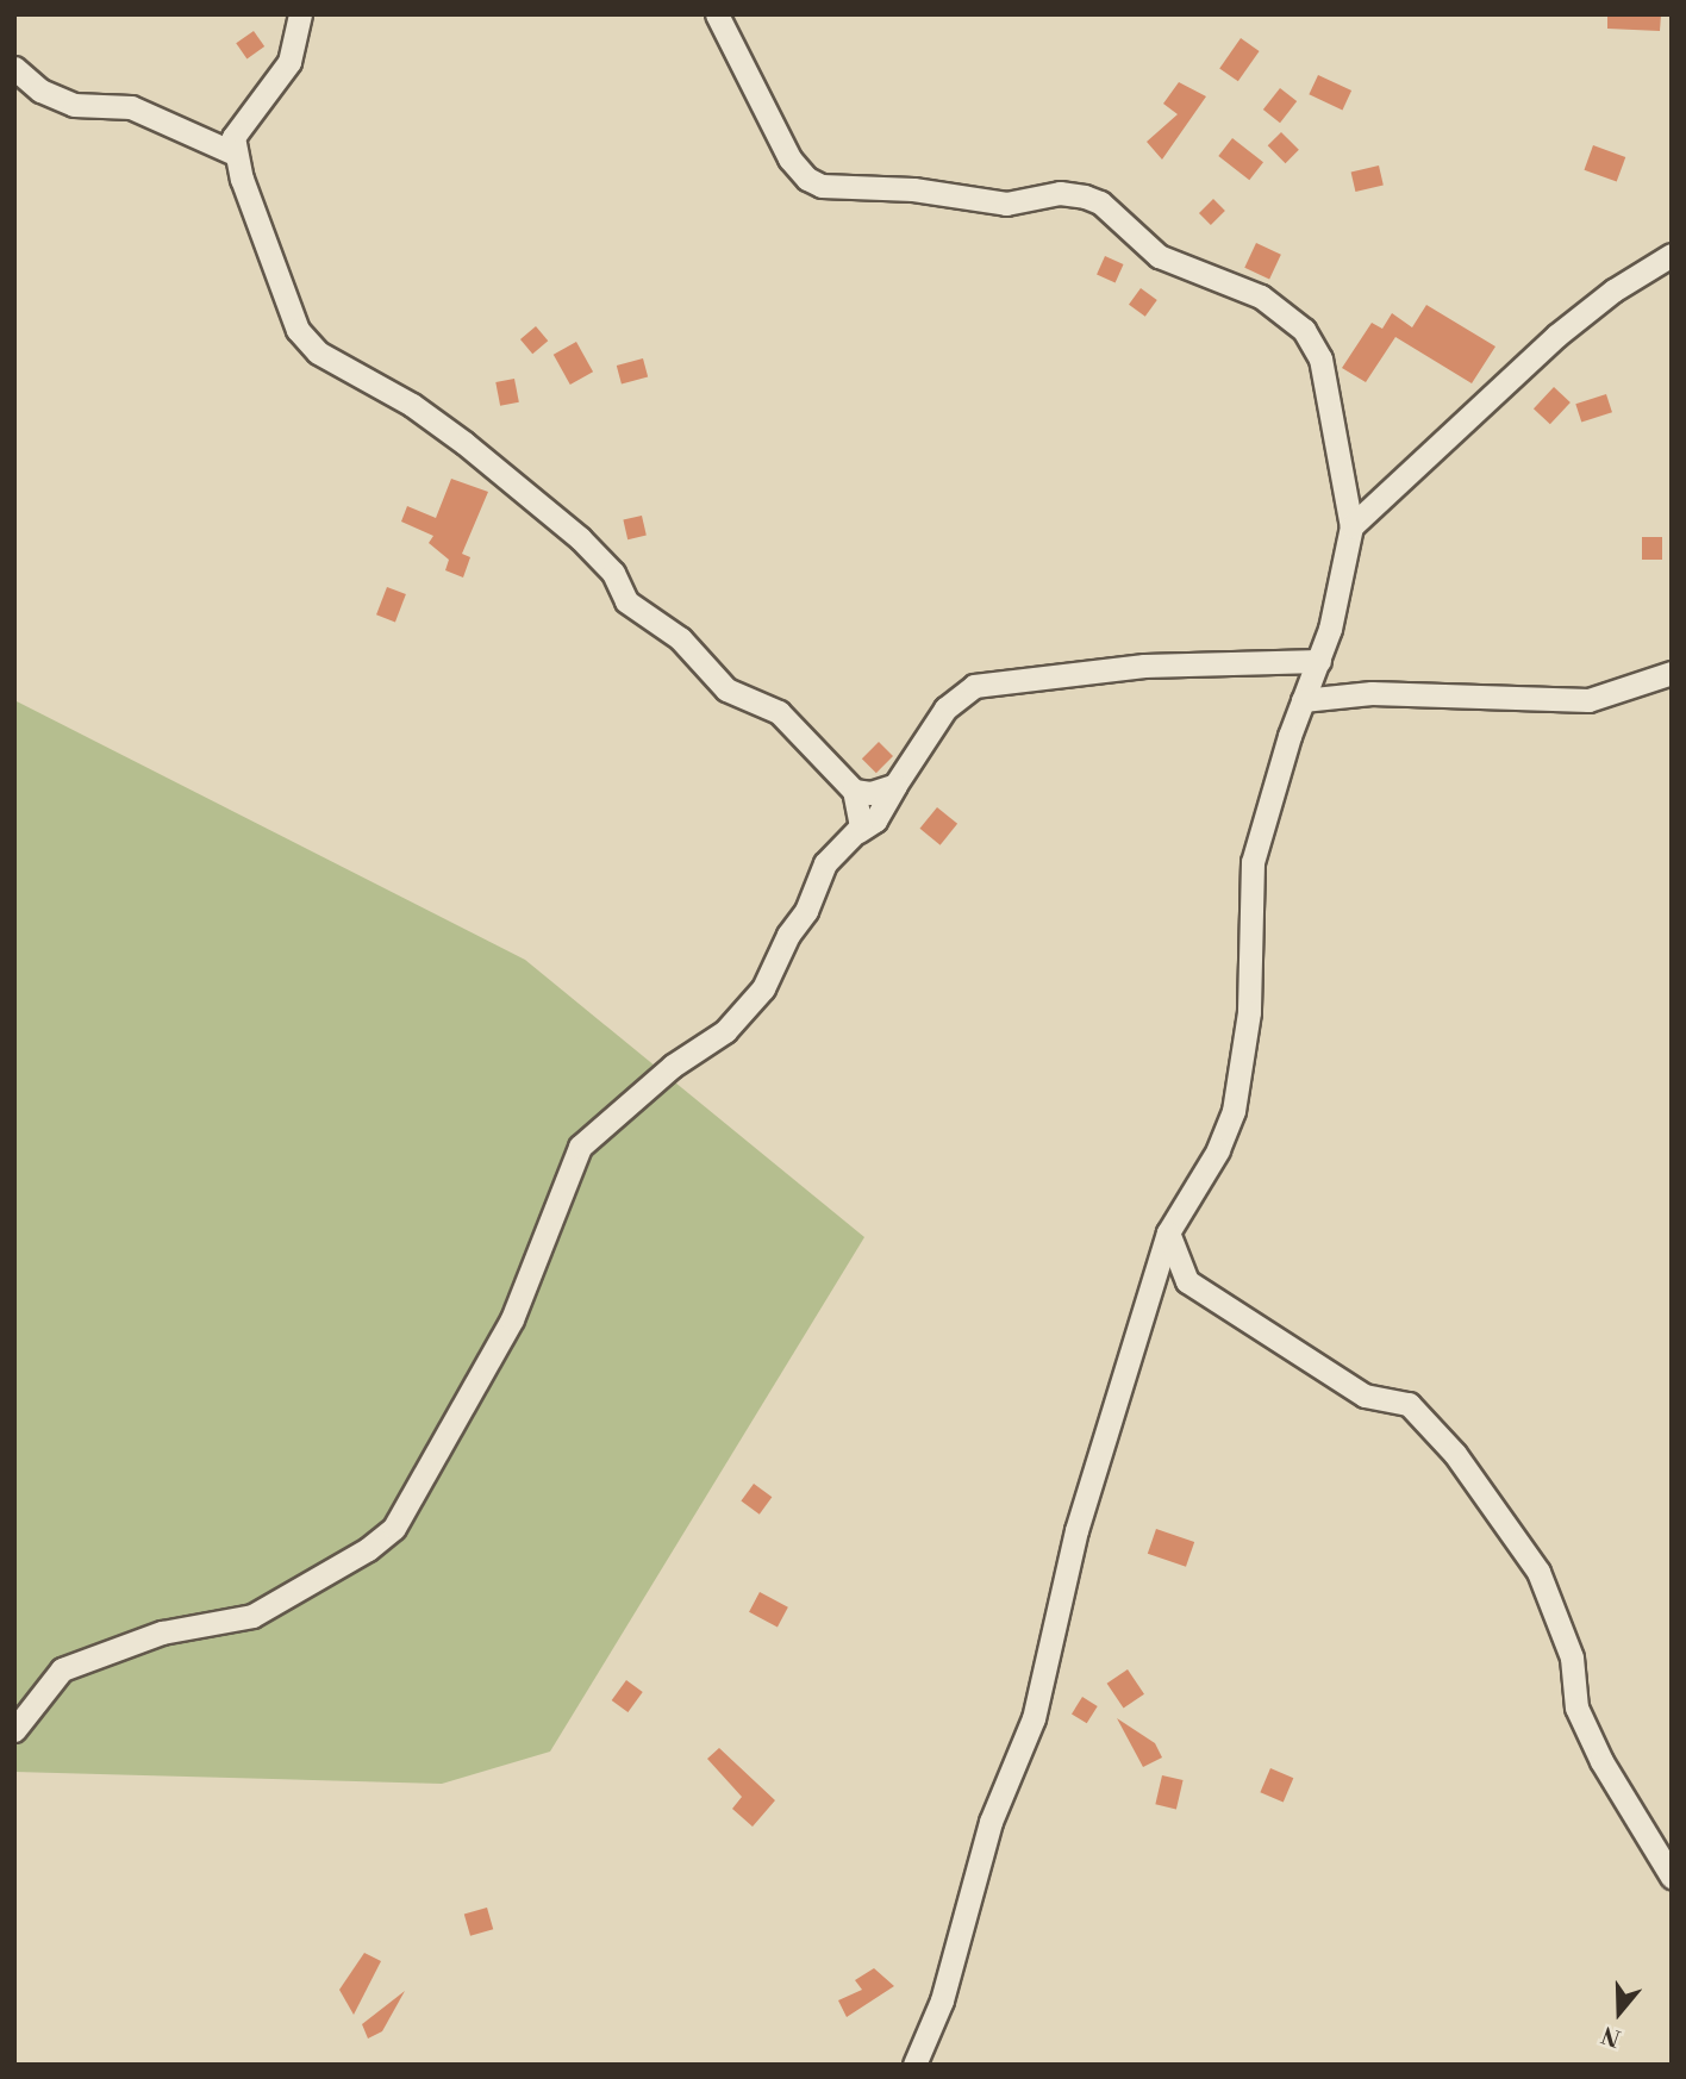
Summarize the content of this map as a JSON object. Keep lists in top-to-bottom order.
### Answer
{
  "north": "bottom"
}
